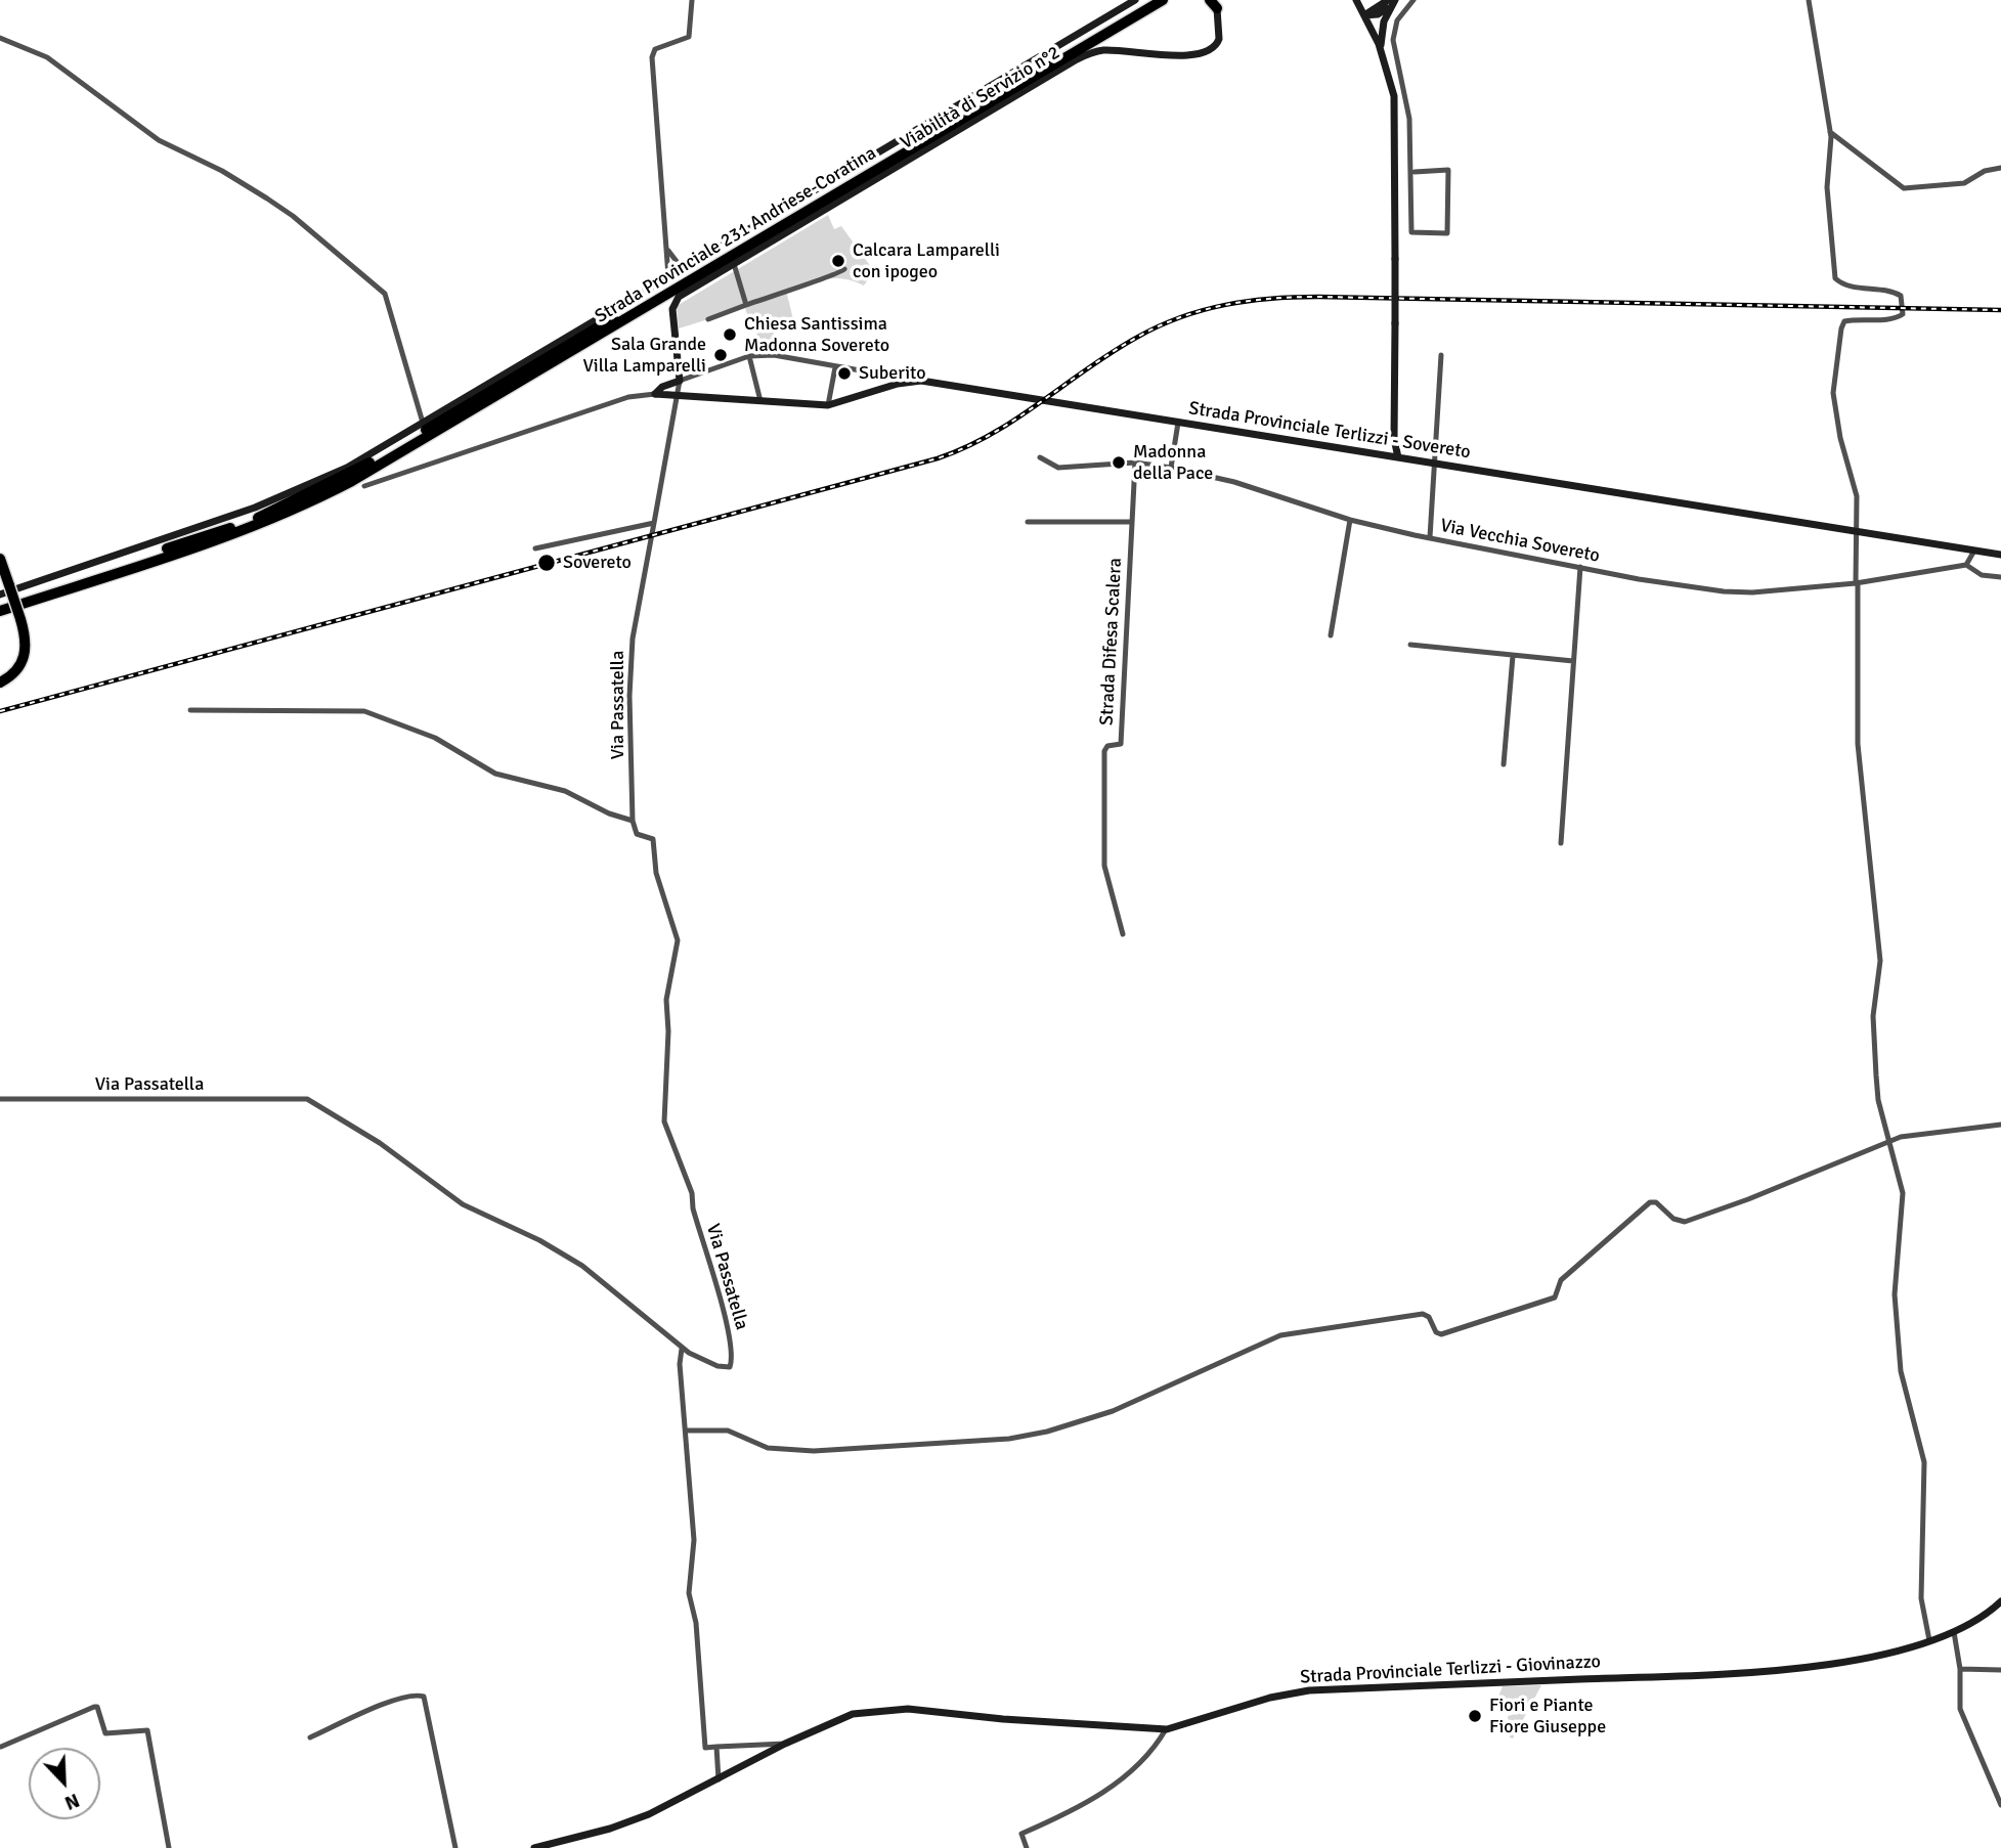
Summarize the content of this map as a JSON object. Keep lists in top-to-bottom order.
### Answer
{
  "streets": {
    "highway": ["Strada Provinciale 231 Andriese-Coratina"],
    "street": [
      "Viabilità di Servizio n°2",
      "Strada Provinciale Terlizzi - Sovereto",
      "Via Vecchia Sovereto",
      "Strada Difesa Scalera",
      "Via Passatella",
      "Strada Provinciale Terlizzi - Giovinazzo"
    ]
  },
  "crossings": [
    ["Viabilità di Servizio n°2", "Via Passatella"],
    ["Strada Provinciale Terlizzi - Sovereto", "Via Passatella"],
    ["Via Vecchia Sovereto", "Strada Difesa Scalera"]
  ],
  "places": [
    "Calcara Lamparelli con ipogeo",
    "Chiesa Santissima Madonna Sovereto",
    "Sala Grande Villa Lamparelli",
    "Suberito",
    "Madonna della Pace",
    "Sovereto",
    "Fiori e Piante Fiore Giuseppe"
  ],
  "north": "bottom right"
}
